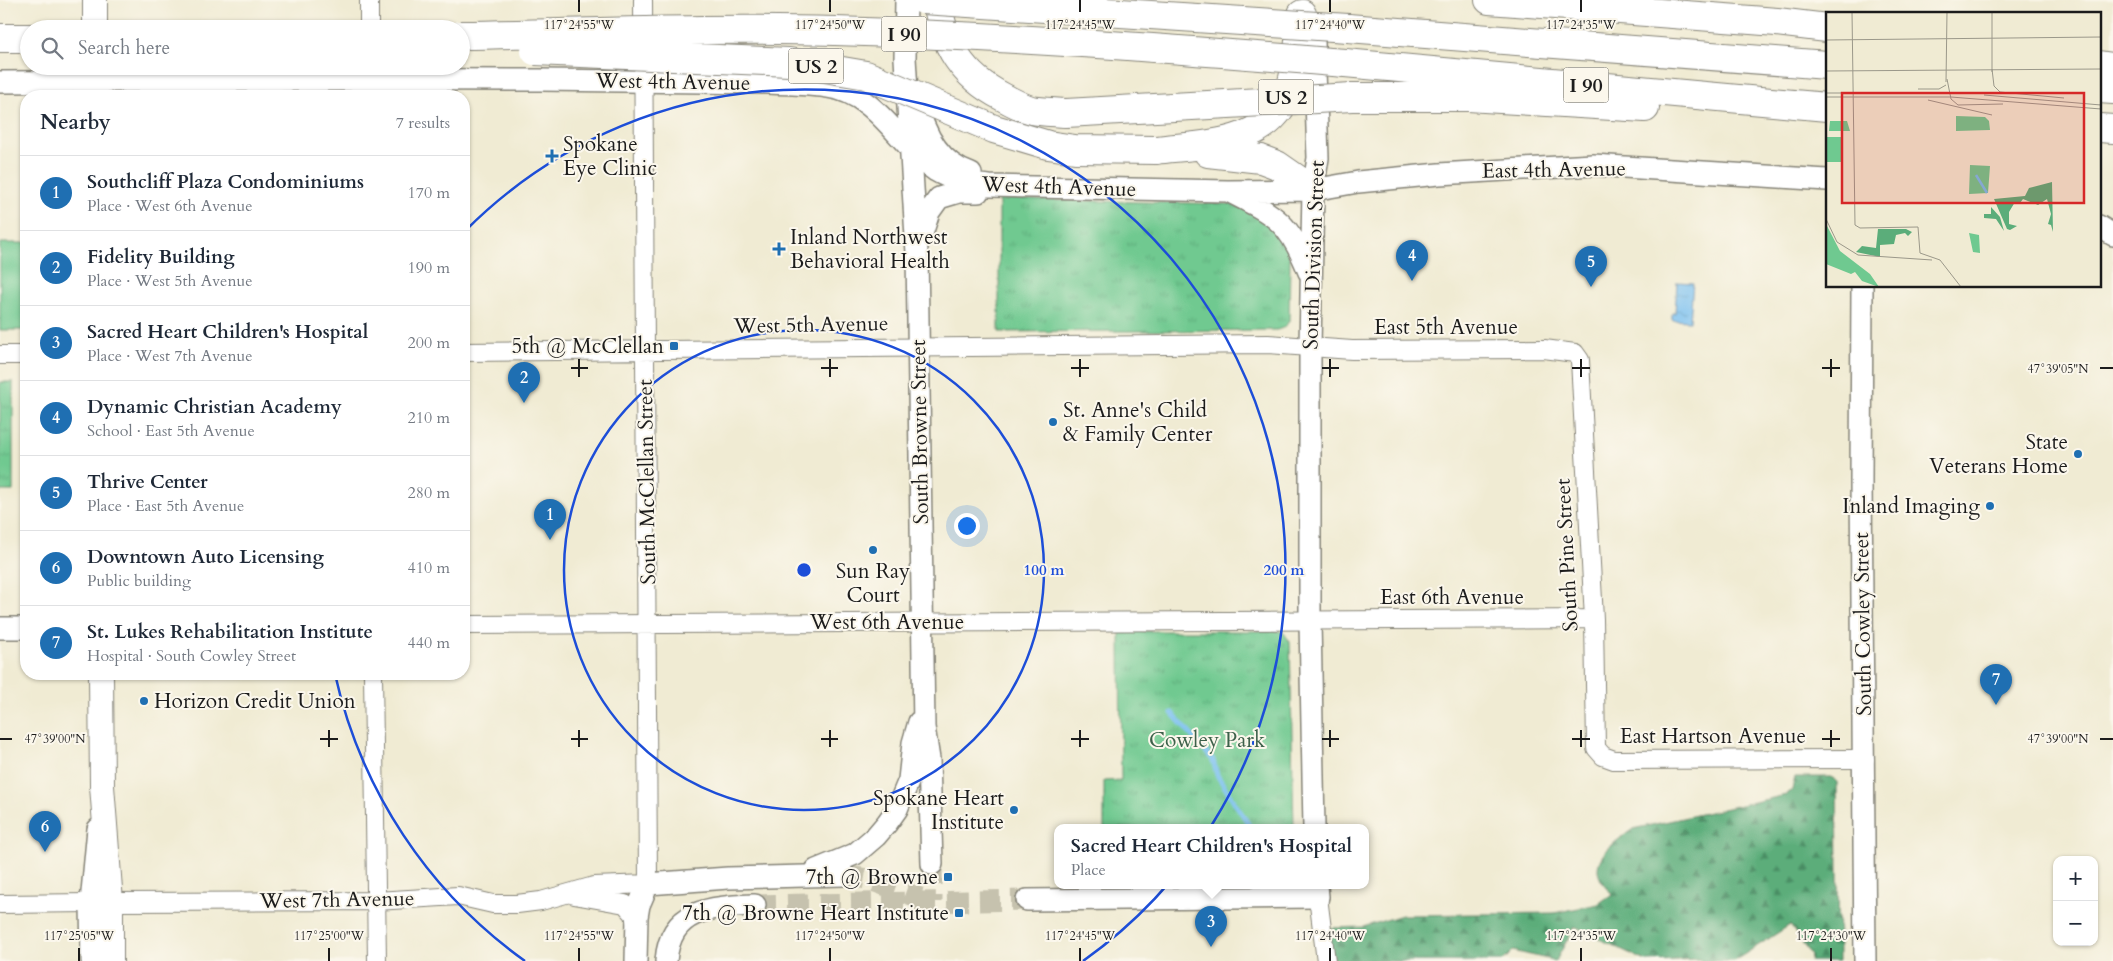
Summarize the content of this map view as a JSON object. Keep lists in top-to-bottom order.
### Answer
{
  "streets": {
    "highway": ["I 90", "US 2"],
    "street": [
      "West 4th Avenue",
      "East 4th Avenue",
      "South Division Street",
      "West 5th Avenue",
      "East 5th Avenue",
      "South Browne Street",
      "South McClellan Street",
      "South Pine Street",
      "East 6th Avenue",
      "West 6th Avenue",
      "South Cowley Street",
      "East Hartson Avenue",
      "West 7th Avenue"
    ]
  },
  "crossings": [
    ["US 2", "South Division Street"],
    ["West 4th Avenue", "East 4th Avenue"],
    ["West 4th Avenue", "South Division Street"],
    ["West 4th Avenue", "South Browne Street"],
    ["West 4th Avenue", "South McClellan Street"],
    ["East 4th Avenue", "South Division Street"],
    ["South Division Street", "West 5th Avenue"],
    ["South Division Street", "East 5th Avenue"],
    ["South Division Street", "East 6th Avenue"],
    ["South Division Street", "West 6th Avenue"],
    ["West 5th Avenue", "East 5th Avenue"],
    ["West 5th Avenue", "South Browne Street"],
    ["West 5th Avenue", "South McClellan Street"],
    ["East 5th Avenue", "South Pine Street"],
    ["South Browne Street", "West 6th Avenue"],
    ["South Browne Street", "West 7th Avenue"],
    ["South McClellan Street", "West 6th Avenue"],
    ["South McClellan Street", "West 7th Avenue"],
    ["South Pine Street", "East 6th Avenue"],
    ["South Pine Street", "East Hartson Avenue"],
    ["East 6th Avenue", "West 6th Avenue"],
    ["South Cowley Street", "East Hartson Avenue"]
  ],
  "parks": ["Cowley Park"],
  "places": {
    "health": ["Spokane Eye Clinic", "Inland Northwest Behavioral Health"],
    "transit": ["5th @ McClellan", "7th @ Browne", "7th @ Browne Heart Institute"],
    "other": [
      "St. Anne's Child & Family Center",
      "State Veterans Home",
      "Inland Imaging",
      "Sun Ray Court",
      "Horizon Credit Union",
      "Spokane Heart Institute"
    ]
  },
  "page": {
    "search": "Search here",
    "heading": ["Nearby", "7 results"],
    "list": [
      {
        "mark": "1",
        "name": "Southcliff Plaza Condominiums",
        "note": "Place · West 6th Avenue",
        "value": "170 m"
      },
      {
        "mark": "2",
        "name": "Fidelity Building",
        "note": "Place · West 5th Avenue",
        "value": "190 m"
      },
      {
        "mark": "3",
        "name": "Sacred Heart Children's Hospital",
        "note": "Place · West 7th Avenue",
        "value": "200 m"
      },
      {
        "mark": "4",
        "name": "Dynamic Christian Academy",
        "note": "School · East 5th Avenue",
        "value": "210 m"
      },
      {
        "mark": "5",
        "name": "Thrive Center",
        "note": "Place · East 5th Avenue",
        "value": "280 m"
      },
      {
        "mark": "6",
        "name": "Downtown Auto Licensing",
        "note": "Public building",
        "value": "410 m"
      },
      {
        "mark": "7",
        "name": "St. Lukes Rehabilitation Institute",
        "note": "Hospital · South Cowley Street",
        "value": "440 m"
      }
    ],
    "pins": [
      "4",
      "5",
      "2",
      "1",
      "7",
      "6",
      "3"
    ],
    "popup": ["Sacred Heart Children's Hospital", "Place"],
    "map_buttons": ["+", "−"]
  },
  "coordinates": [
    "117°24'55\"W",
    "117°24'50\"W",
    "117°24'45\"W",
    "117°24'40\"W",
    "117°24'35\"W",
    "47°39'05\"N",
    "47°39'00\"N",
    "117°25'05\"W",
    "117°25'00\"W",
    "117°24'30\"W"
  ],
  "rings": ["100 m", "200 m"]
}
